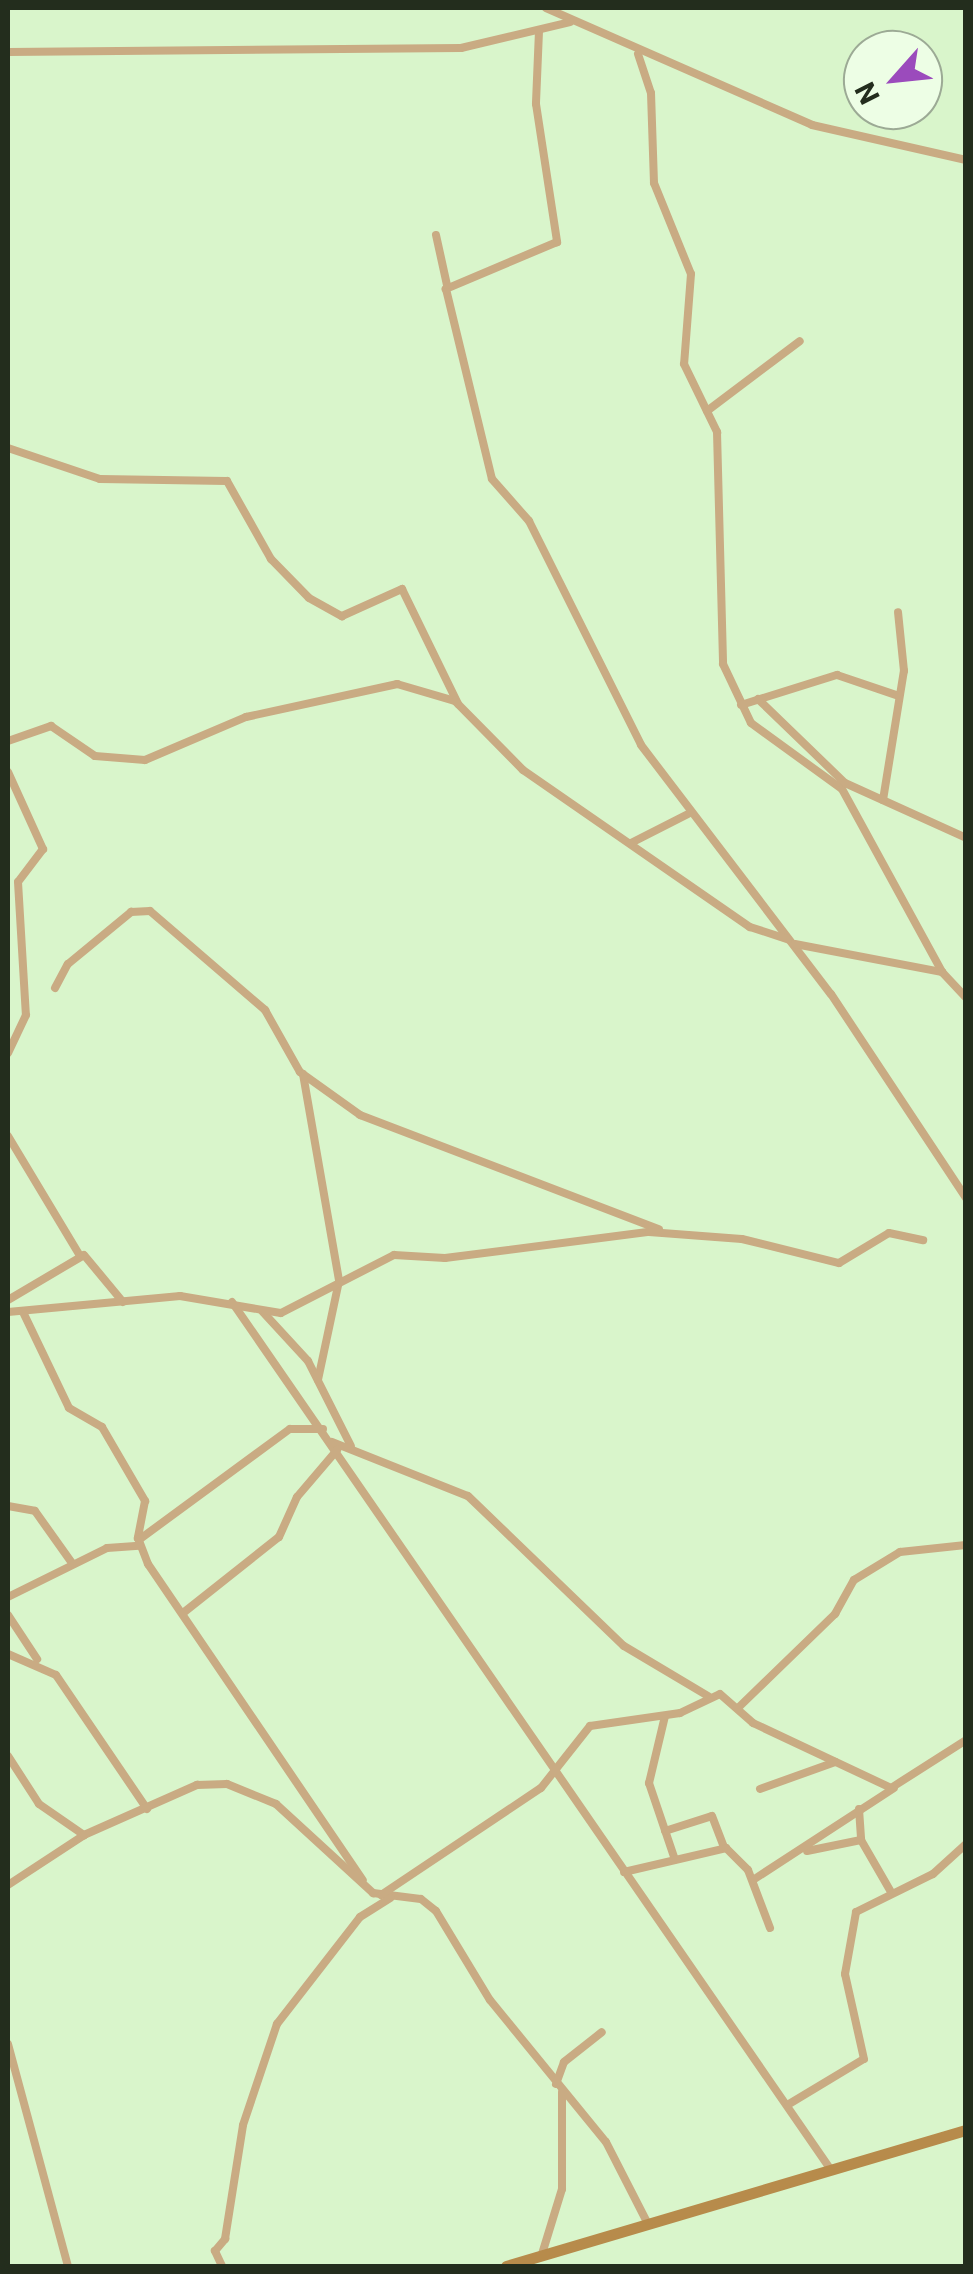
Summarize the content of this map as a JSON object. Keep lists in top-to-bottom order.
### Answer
{
  "north": "bottom left"
}
